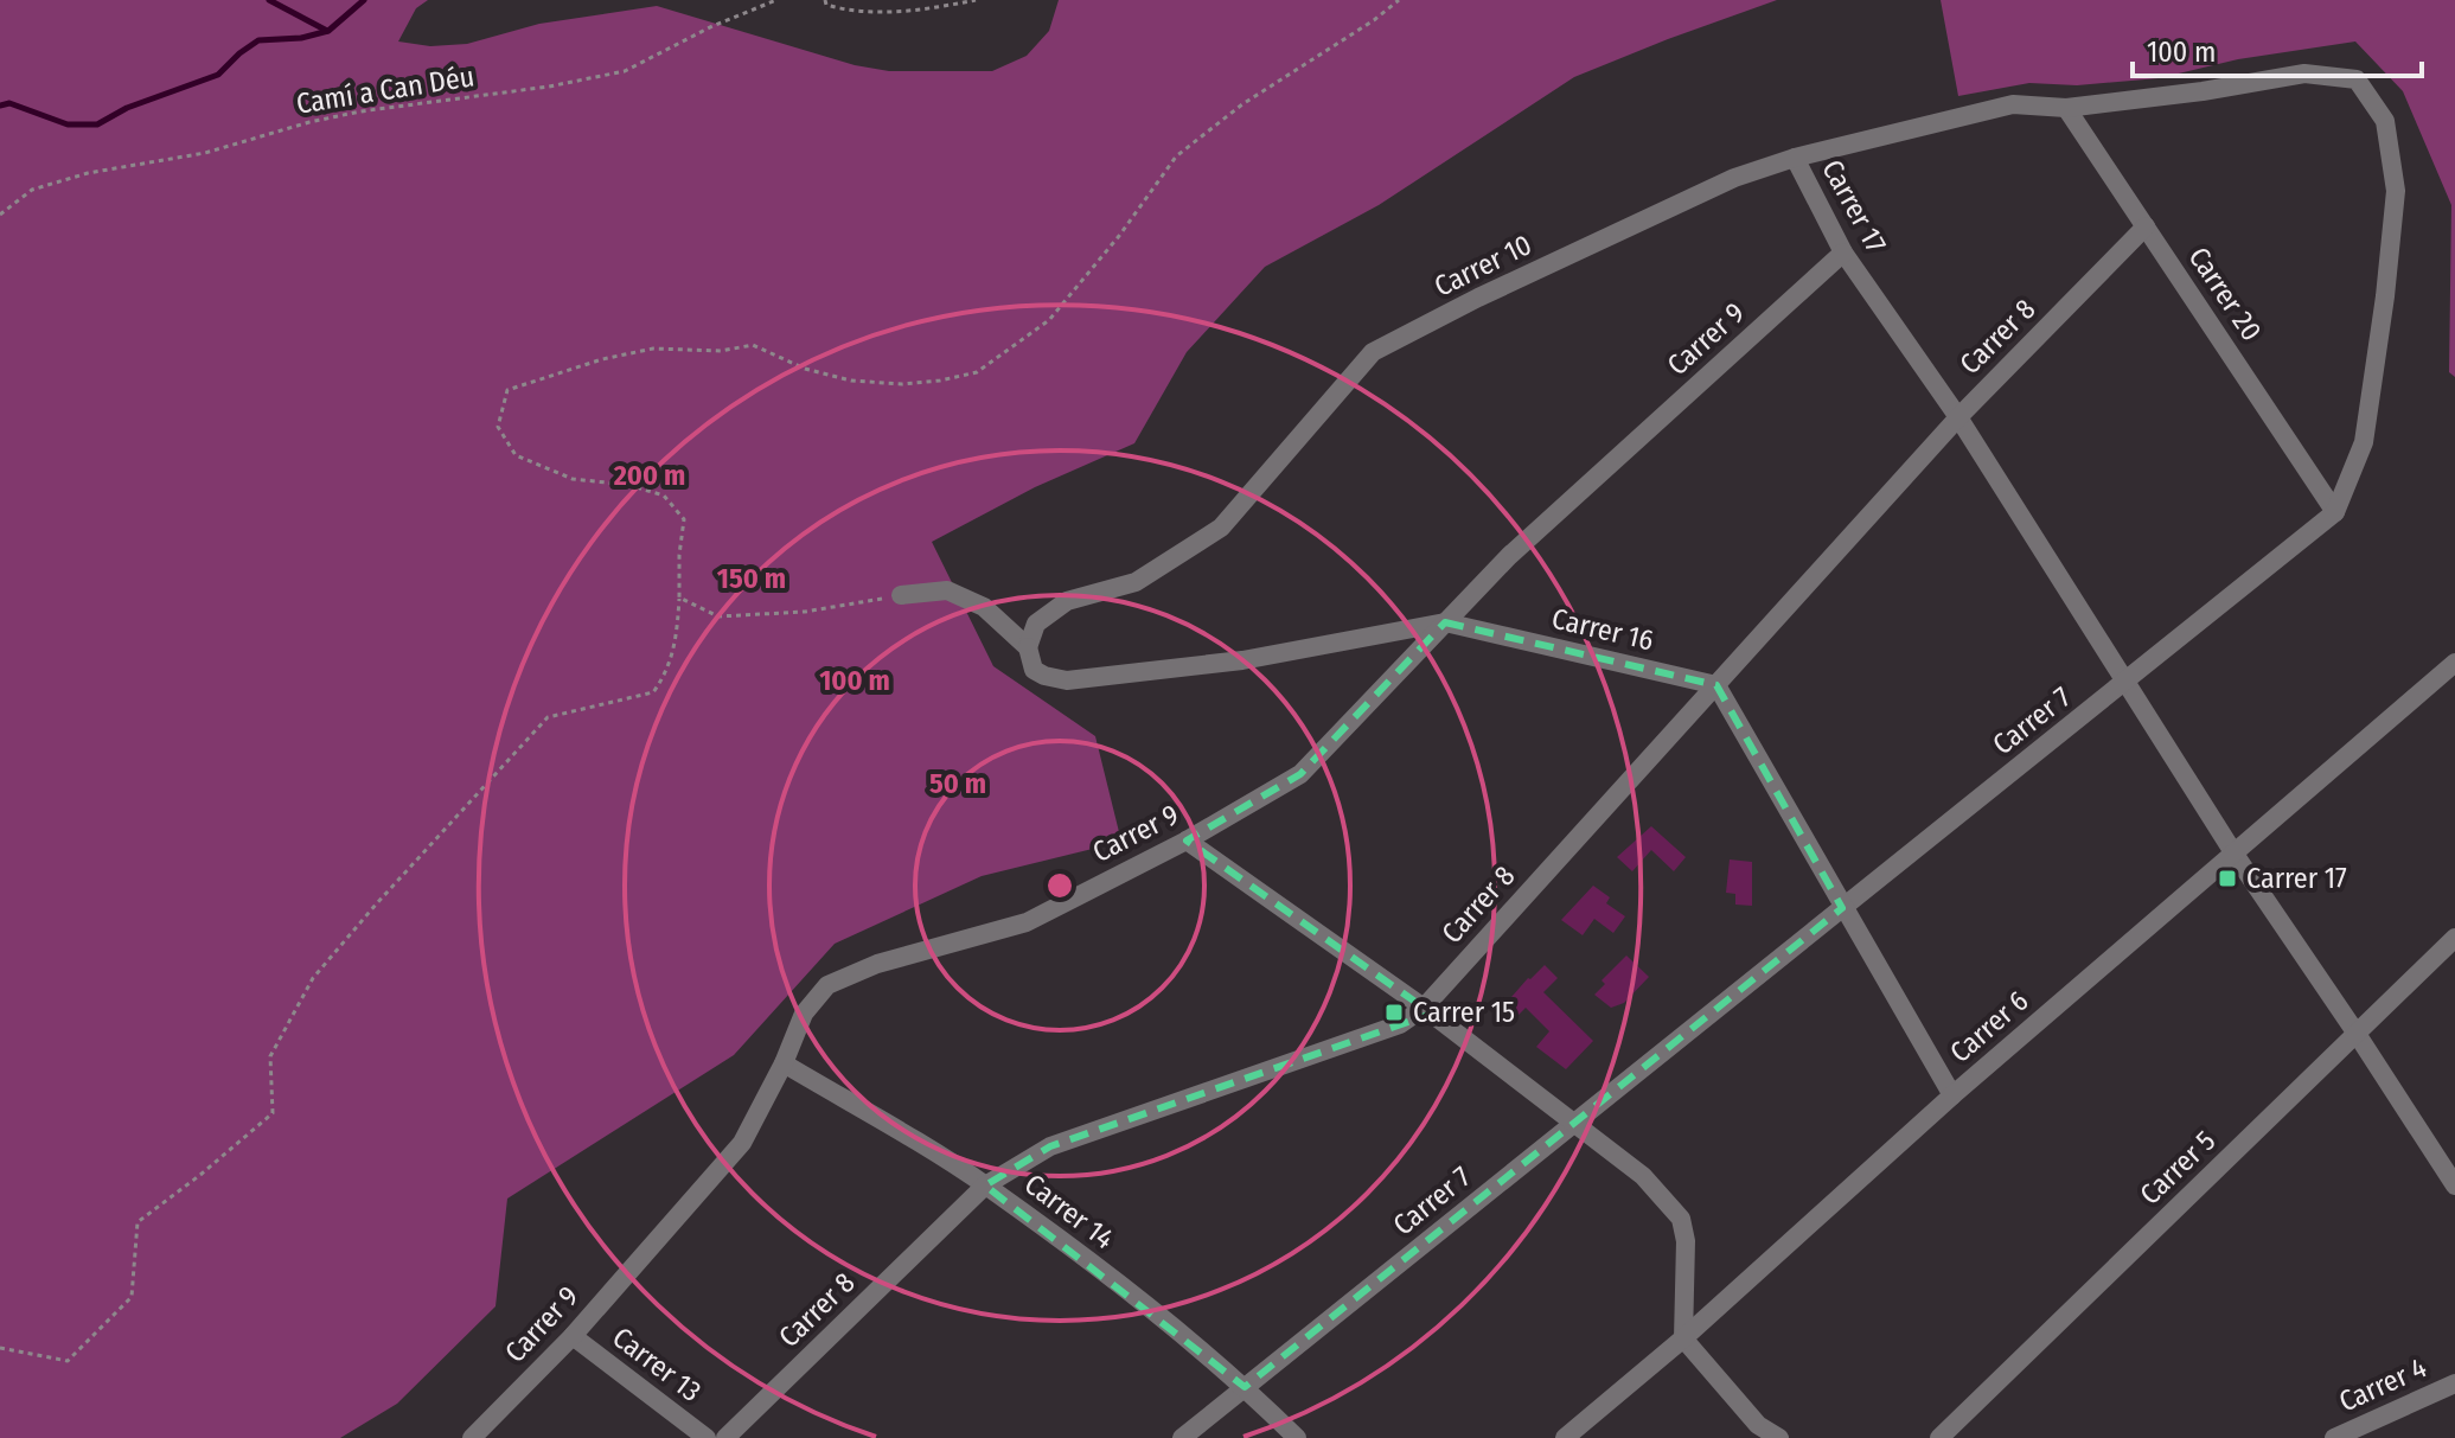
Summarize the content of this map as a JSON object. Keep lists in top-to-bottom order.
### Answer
{
  "streets": {
    "street": [
      "Carrer 17",
      "Carrer 10",
      "Carrer 20",
      "Carrer 8",
      "Carrer 9",
      "Carrer 16",
      "Carrer 7",
      "Carrer 6",
      "Carrer 5",
      "Carrer 14",
      "Carrer 13",
      "Carrer 4"
    ],
    "path": ["Camí a Can Déu"]
  },
  "crossings": [
    ["Carrer 17", "Carrer 10"],
    ["Carrer 17", "Carrer 8"],
    ["Carrer 17", "Carrer 9"],
    ["Carrer 17", "Carrer 7"],
    ["Carrer 17", "Carrer 6"],
    ["Carrer 17", "Carrer 5"],
    ["Carrer 10", "Carrer 20"],
    ["Carrer 10", "Carrer 16"],
    ["Carrer 10", "Carrer 7"],
    ["Carrer 20", "Carrer 8"],
    ["Carrer 20", "Carrer 7"],
    ["Carrer 8", "Carrer 16"],
    ["Carrer 8", "Carrer 14"],
    ["Carrer 9", "Carrer 16"],
    ["Carrer 9", "Carrer 14"],
    ["Carrer 9", "Carrer 13"],
    ["Carrer 7", "Carrer 14"]
  ],
  "places": {
    "transit": ["Carrer 17", "Carrer 15"]
  },
  "scale_bar": "100 m",
  "rings": [
    "200 m",
    "150 m",
    "100 m",
    "50 m"
  ]
}
